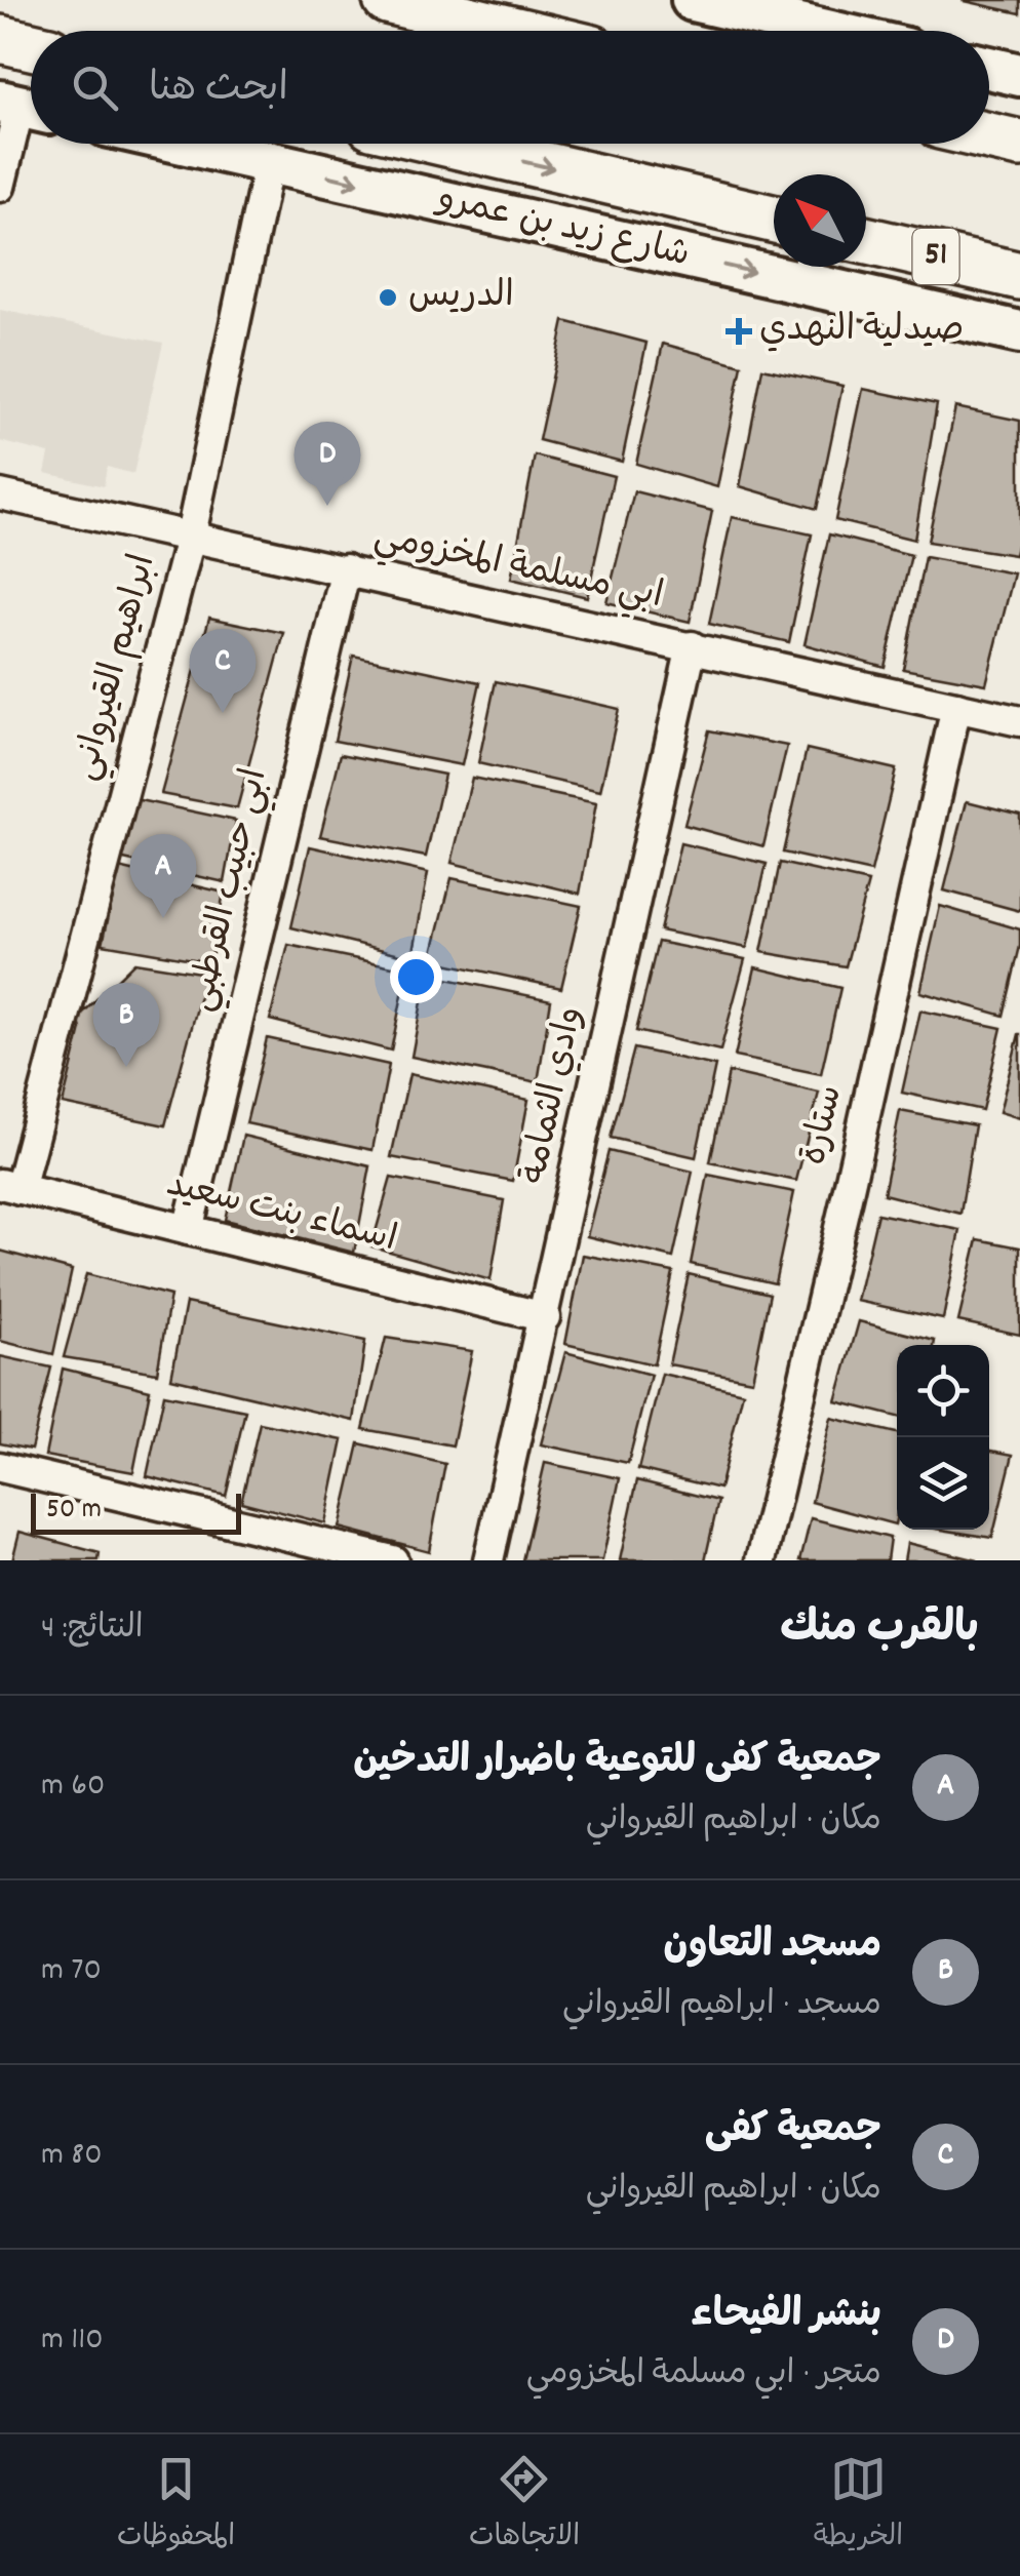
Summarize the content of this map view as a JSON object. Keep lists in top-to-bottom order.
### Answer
{
  "streets": {
    "main road": ["شارع زيد بن عمرو", "51"],
    "street": [
      "ابي مسلمة المخزومي",
      "ابراهيم القيرواني",
      "ابي حبيب القرطبي",
      "وادي الثمامة",
      "ستارة",
      "اسماء بنت سعيد"
    ]
  },
  "crossings": [
    ["شارع زيد بن عمرو", "ابراهيم القيرواني"],
    ["ابي مسلمة المخزومي", "ابراهيم القيرواني"],
    ["ابي مسلمة المخزومي", "ابي حبيب القرطبي"],
    ["ابي مسلمة المخزومي", "وادي الثمامة"],
    ["ابي مسلمة المخزومي", "ستارة"],
    ["ابراهيم القيرواني", "اسماء بنت سعيد"],
    ["ابي حبيب القرطبي", "اسماء بنت سعيد"],
    ["وادي الثمامة", "اسماء بنت سعيد"]
  ],
  "places": {
    "other": ["الدريس"],
    "health": ["صيدلية النهدي"]
  },
  "scale_bar": "50 m",
  "north": "top left",
  "page": {
    "search": "ابحث هنا",
    "pins": [
      "D",
      "C",
      "A",
      "B"
    ],
    "scale": "50 m",
    "heading": ["بالقرب منك", "النتائج: 4"],
    "list": [
      {
        "mark": "A",
        "name": "جمعية كفى للتوعية باضرار التدخين",
        "note": "مكان · ابراهيم القيرواني",
        "value": "60 m"
      },
      {
        "mark": "B",
        "name": "مسجد التعاون",
        "note": "مسجد · ابراهيم القيرواني",
        "value": "70 m"
      },
      {
        "mark": "C",
        "name": "جمعية كفى",
        "note": "مكان · ابراهيم القيرواني",
        "value": "80 m"
      },
      {
        "mark": "D",
        "name": "بنشر الفيحاء",
        "note": "متجر · ابي مسلمة المخزومي",
        "value": "110 m"
      }
    ],
    "nav": ["الخريطة", "الاتجاهات", "المحفوظات"]
  }
}
